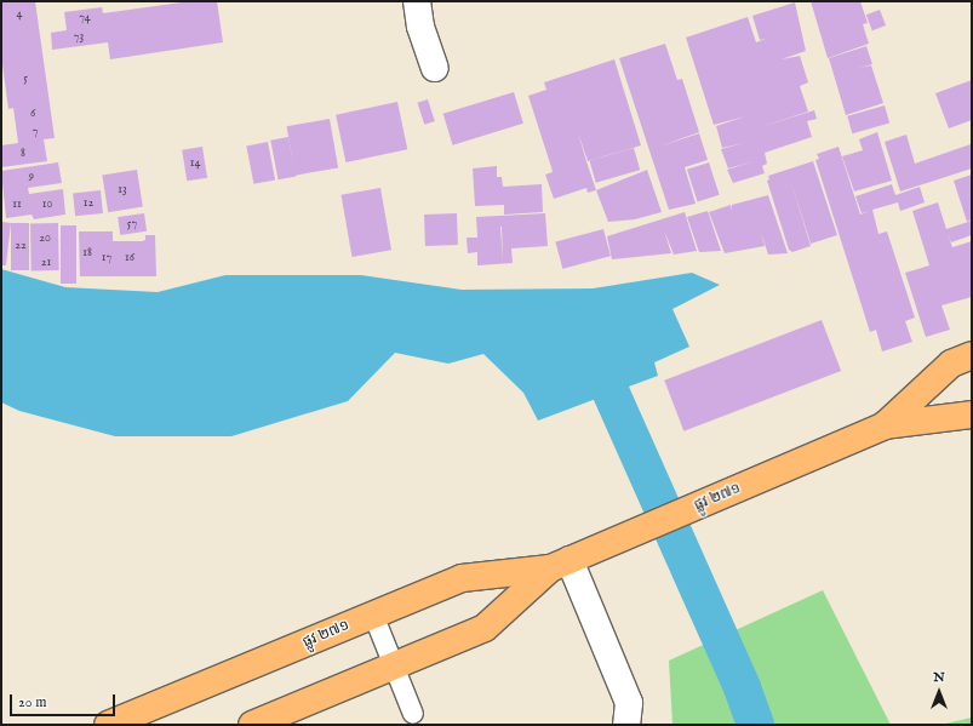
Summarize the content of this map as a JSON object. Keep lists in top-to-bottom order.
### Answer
{
  "streets": {
    "main road": ["ផ្លូវ ២៧១"]
  },
  "house_numbers": [
    "4",
    "74",
    "73",
    "5",
    "6",
    "7",
    "8",
    "14",
    "9",
    "13",
    "12",
    "11",
    "10",
    "57",
    "20",
    "22",
    "18",
    "17",
    "16",
    "21"
  ],
  "scale_bar": "20 m",
  "north": "top"
}
